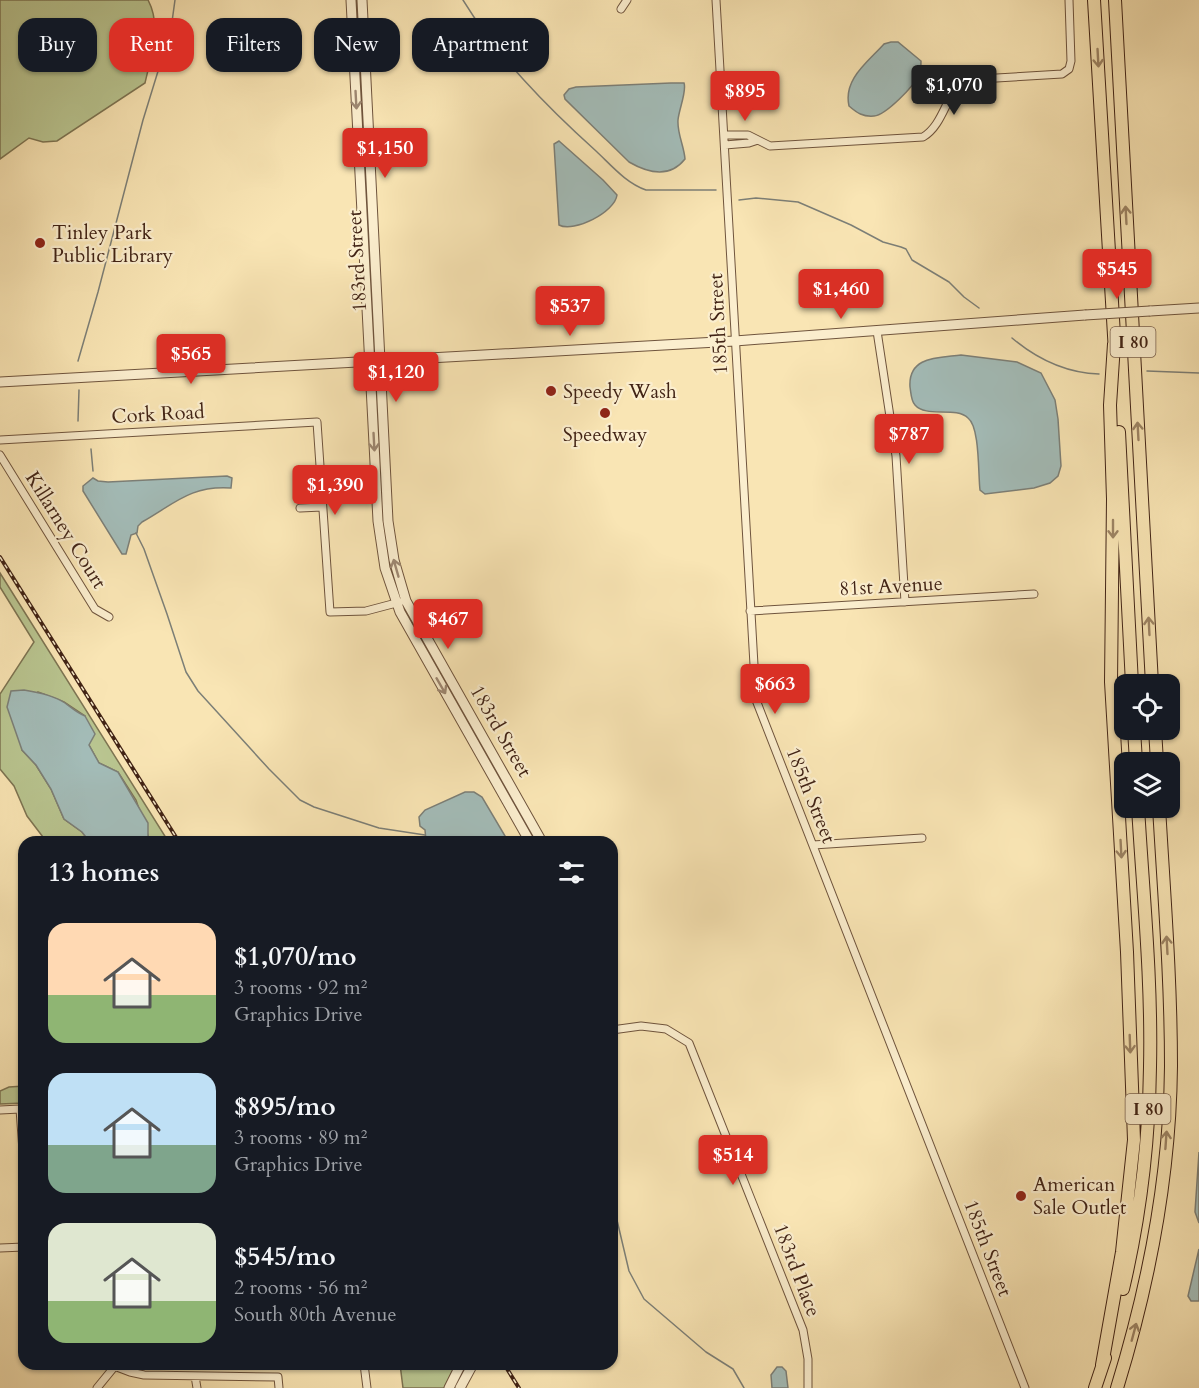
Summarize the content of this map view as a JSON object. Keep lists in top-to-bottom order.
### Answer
{
  "streets": {
    "highway": ["I 80"],
    "street": [
      "183rd Street",
      "185th Street",
      "Cork Road",
      "Killarney Court",
      "81st Avenue",
      "183rd Place"
    ]
  },
  "crossings": [
    ["185th Street", "81st Avenue"]
  ],
  "places": [
    "Tinley Park Public Library",
    "Speedy Wash",
    "Speedway",
    "American Sale Outlet"
  ],
  "page": {
    "chip": [
      "Buy",
      "Rent",
      "Filters",
      "New",
      "Apartment"
    ],
    "price": [
      "$1,070",
      "$895",
      "$1,150",
      "$545",
      "$1,460",
      "$537",
      "$565",
      "$1,120",
      "$787",
      "$1,390",
      "$467",
      "$663",
      "$514"
    ],
    "heading": "13 homes",
    "list": [
      {
        "name": "$1,070/mo",
        "note": "3 rooms · 92 m² · Graphics Drive"
      },
      {
        "name": "$895/mo",
        "note": "3 rooms · 89 m² · Graphics Drive"
      },
      {
        "name": "$545/mo",
        "note": "2 rooms · 56 m² · South 80th Avenue"
      }
    ]
  }
}
